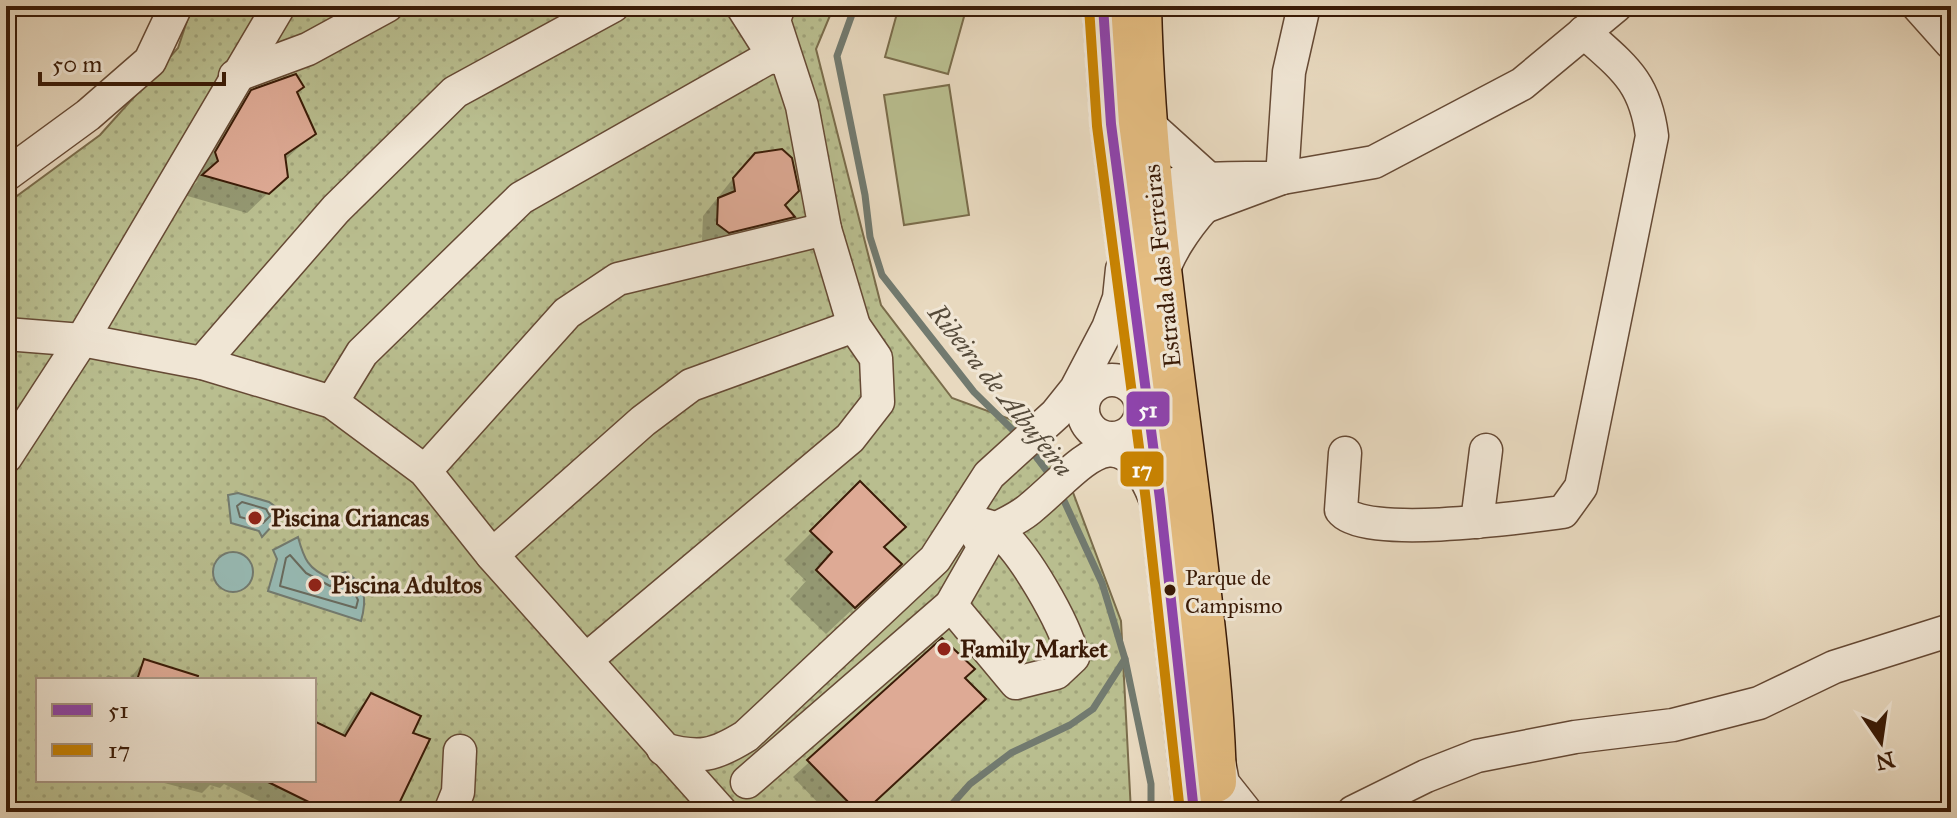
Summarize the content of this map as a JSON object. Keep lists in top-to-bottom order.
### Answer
{
  "streets": {
    "main road": ["Estrada das Ferreiras"]
  },
  "water": ["Ribeira de Albufeira"],
  "places": [
    "Piscina Criancas",
    "Piscina Adultos",
    "Parque de Campismo",
    "Family Market"
  ],
  "lines": ["transit line 51", "transit line 17"],
  "legend": ["51", "17"],
  "scale_bar": "50 m",
  "north": "bottom"
}
